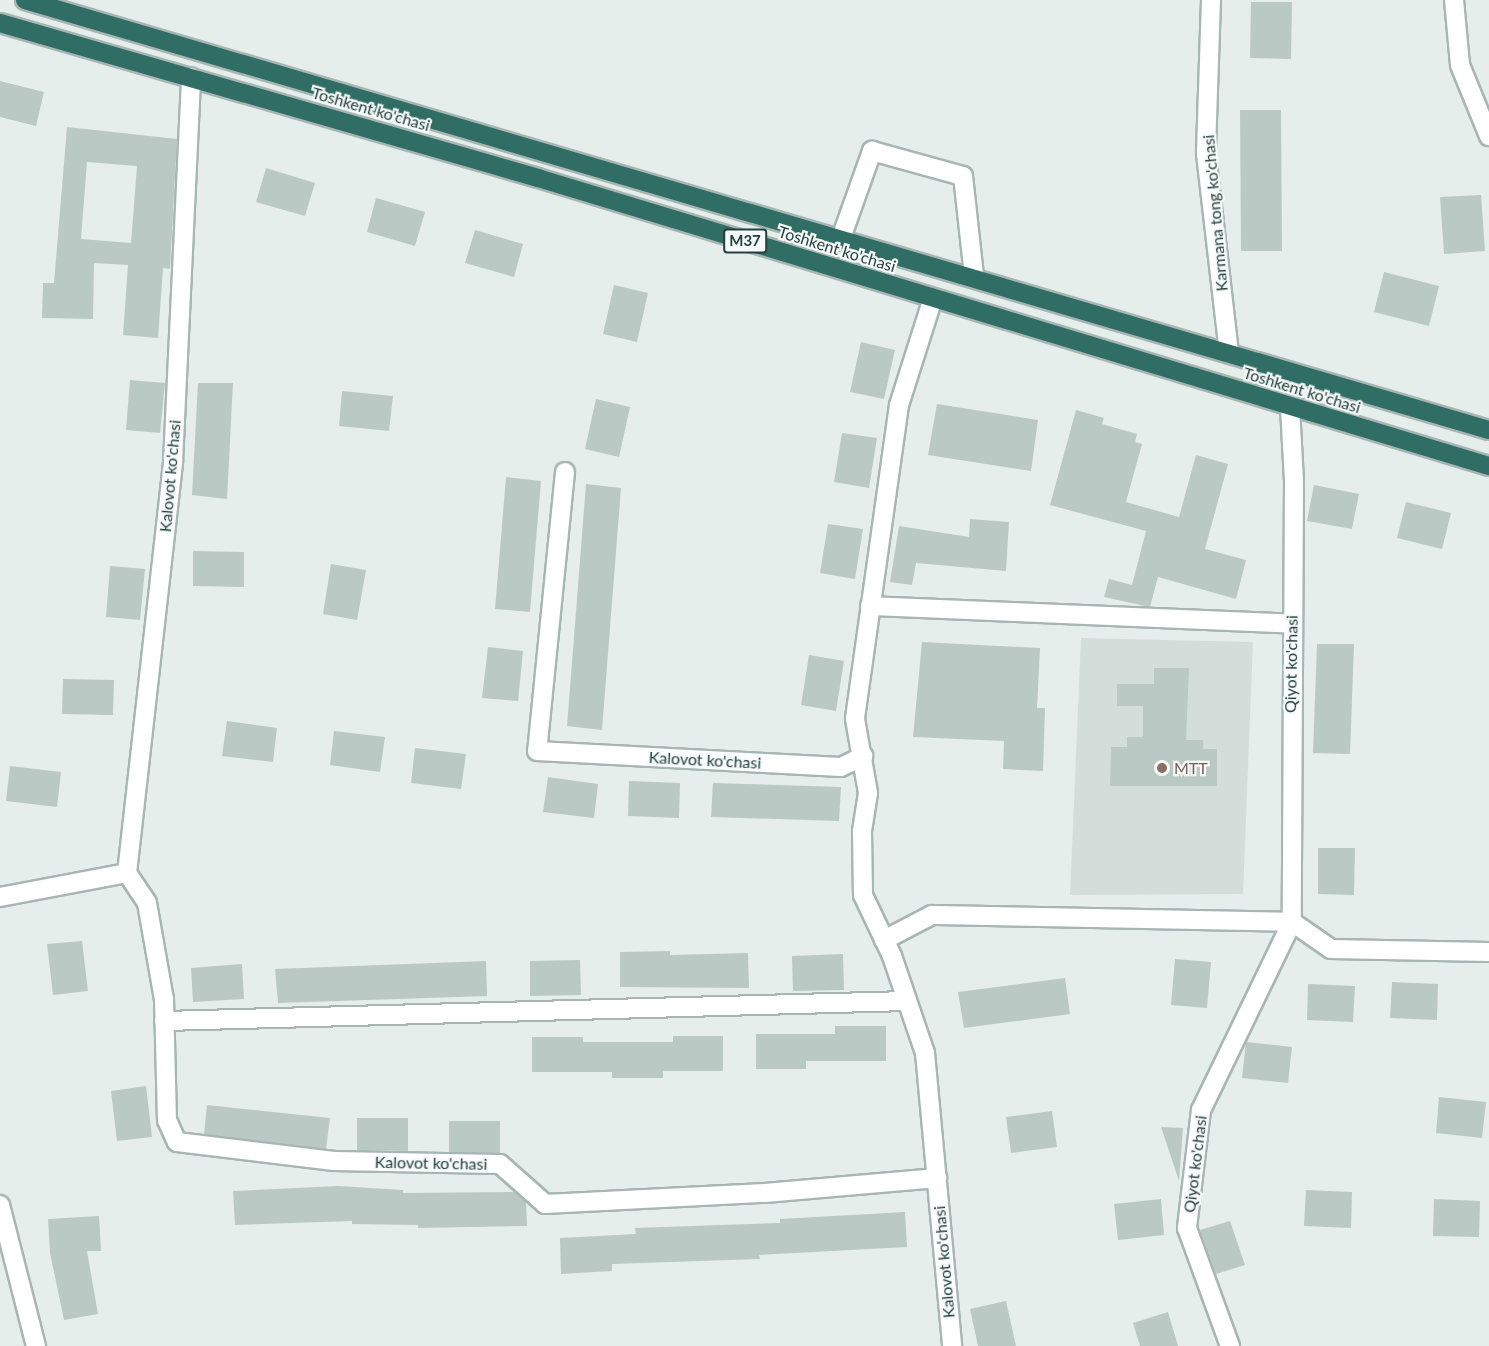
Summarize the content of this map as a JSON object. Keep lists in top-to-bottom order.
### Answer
{
  "streets": {
    "highway": ["Toshkent ko'chasi", "M37"],
    "street": ["Karmana tong ko'chasi", "Kalovot ko'chasi", "Qiyot ko'chasi"]
  },
  "crossings": [
    ["Toshkent ko'chasi", "Karmana tong ko'chasi"],
    ["Toshkent ko'chasi", "Kalovot ko'chasi"],
    ["Toshkent ko'chasi", "Qiyot ko'chasi"]
  ],
  "places": ["MTT"]
}
